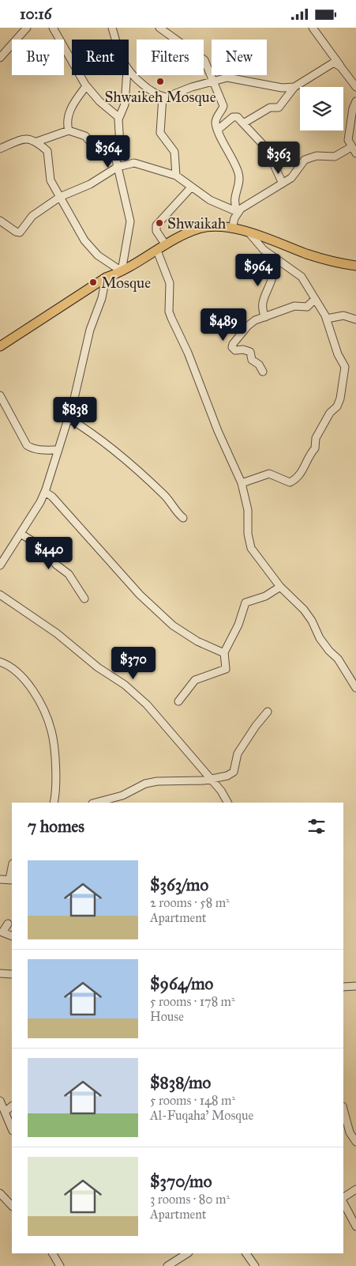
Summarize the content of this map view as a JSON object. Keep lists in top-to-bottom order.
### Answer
{
  "places": ["Shwaikeh Mosque", "Shwaikah", "Mosque"],
  "page": {
    "status": "10:16",
    "chip": [
      "Buy",
      "Rent",
      "Filters",
      "New"
    ],
    "price": [
      "$364",
      "$363",
      "$964",
      "$489",
      "$838",
      "$440",
      "$370"
    ],
    "heading": "7 homes",
    "list": [
      {
        "name": "$363/mo",
        "note": "2 rooms · 58 m² · Apartment"
      },
      {
        "name": "$964/mo",
        "note": "5 rooms · 178 m² · House"
      },
      {
        "name": "$838/mo",
        "note": "5 rooms · 148 m² · Al-Fuqaha' Mosque"
      },
      {
        "name": "$370/mo",
        "note": "3 rooms · 80 m² · Apartment"
      }
    ]
  }
}
